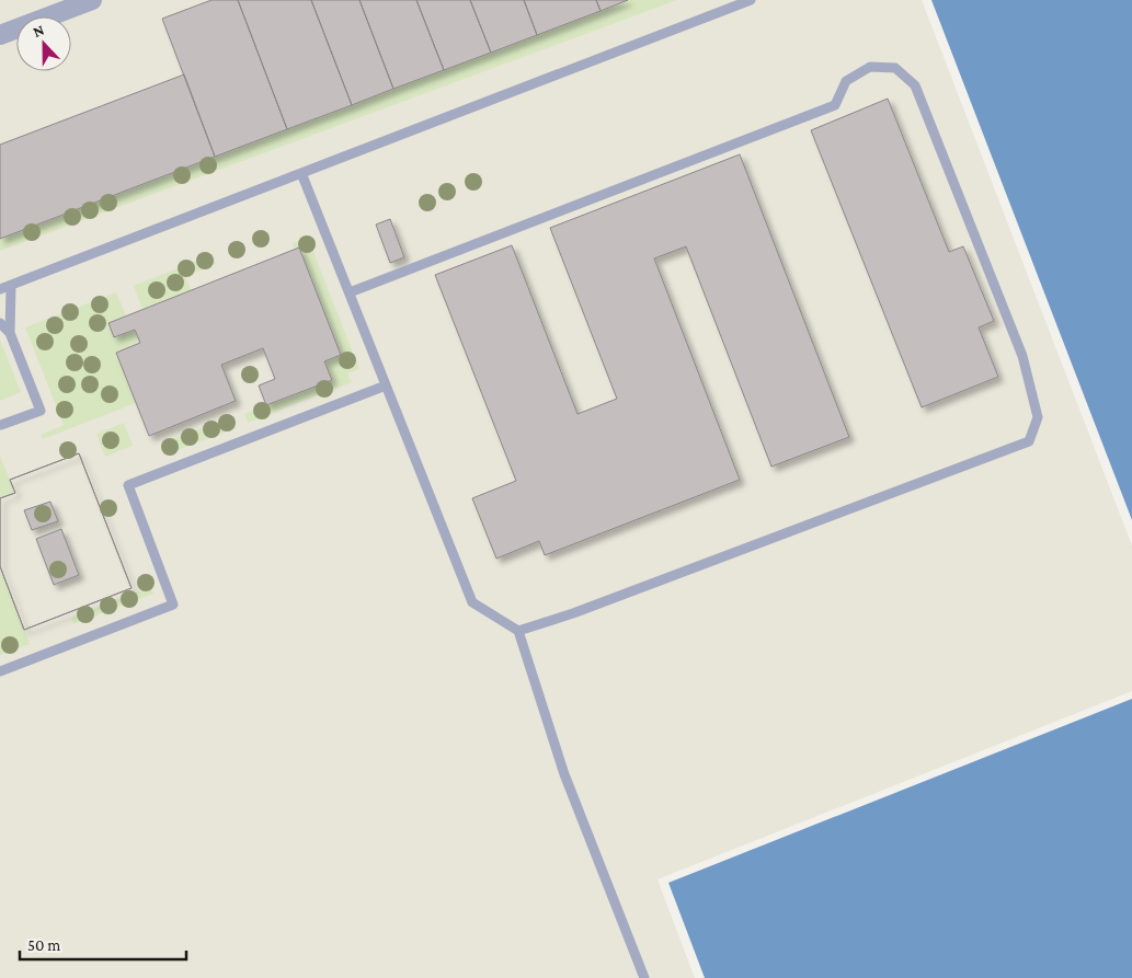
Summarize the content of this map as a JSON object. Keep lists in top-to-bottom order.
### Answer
{
  "scale_bar": "50 m",
  "north": "top"
}
